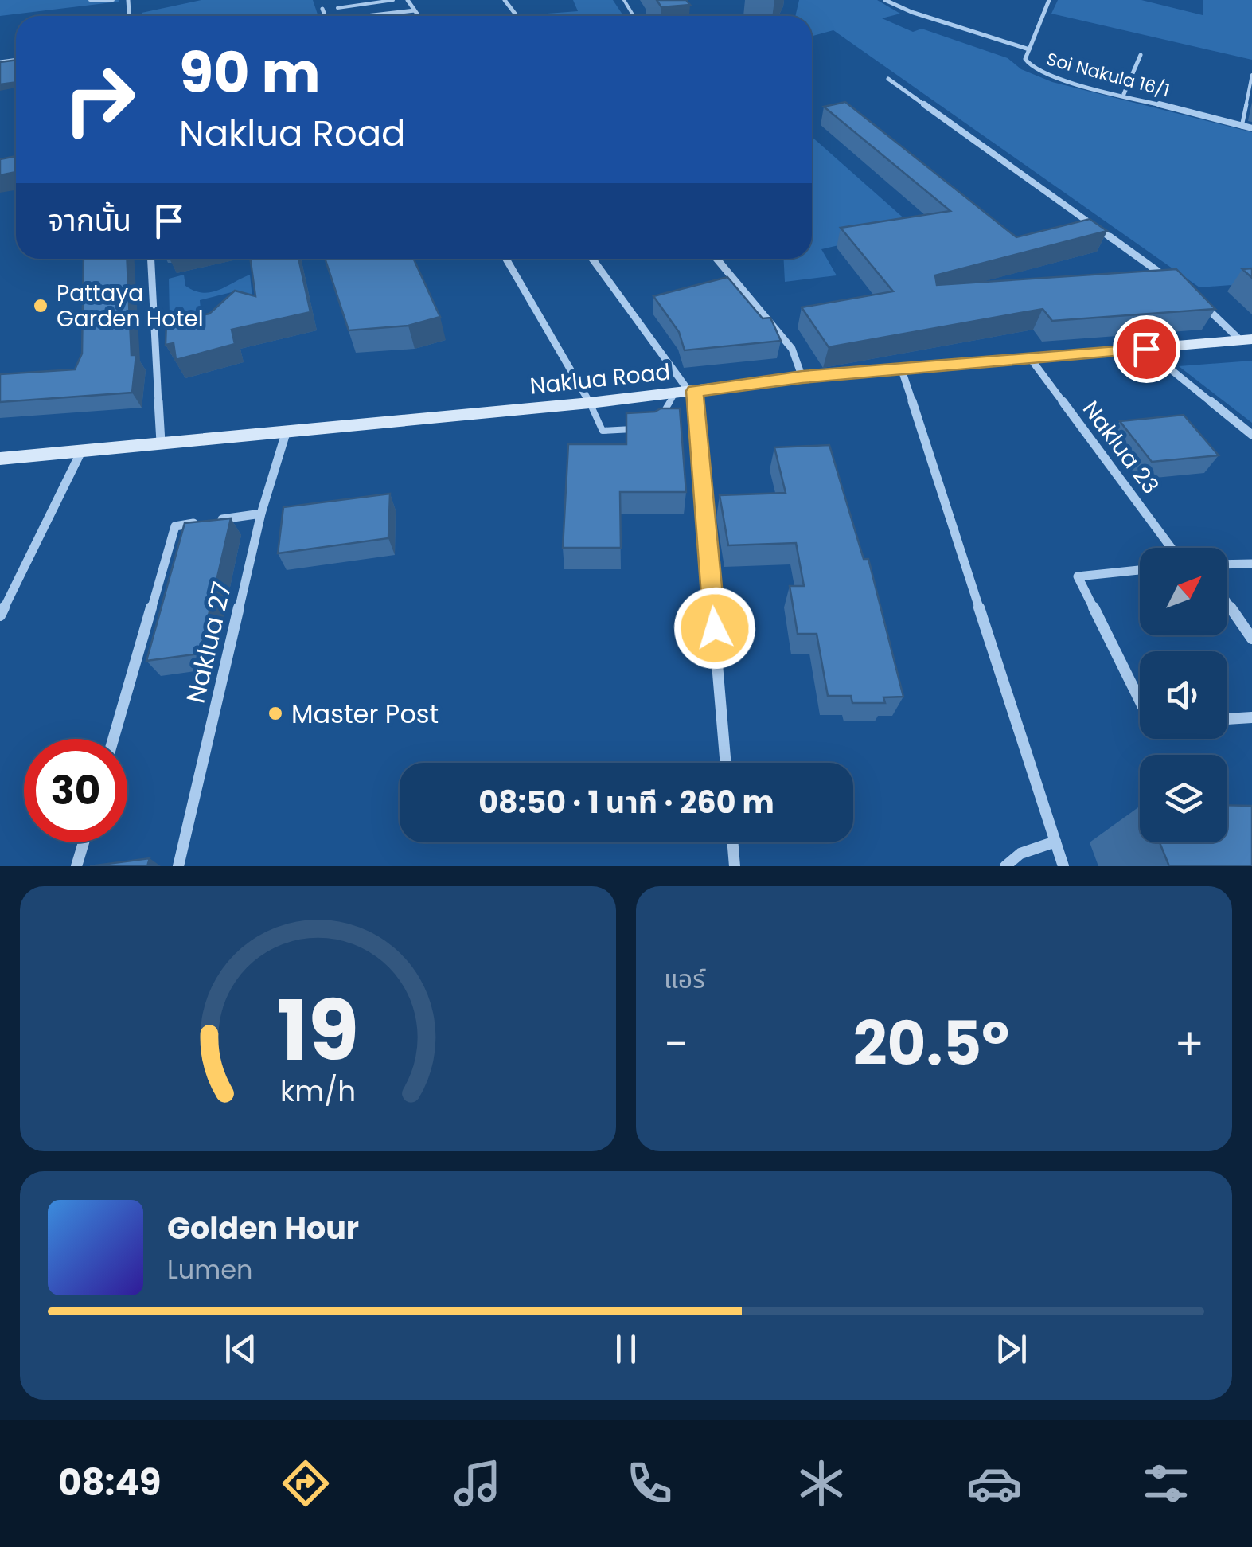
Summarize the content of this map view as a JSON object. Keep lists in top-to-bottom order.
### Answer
{
  "streets": {
    "street": [
      "Soi Nakula 16/1",
      "Naklua Road",
      "Naklua 23",
      "Naklua 27"
    ]
  },
  "crossings": [
    ["Naklua Road", "Naklua 23"],
    ["Naklua Road", "Naklua 27"]
  ],
  "places": ["Pattaya Garden Hotel", "Master Post"],
  "north": "top right",
  "page": {
    "turn": ["90 m", "Naklua Road"],
    "then": "จากนั้น",
    "limit": "30",
    "trip": "08:50 · 1 นาที · 260 m",
    "tile": "แอร์",
    "heat": ["−", "20.5°", "+"],
    "song": ["Golden Hour", "Lumen"],
    "tabs": "08:49",
    "gauge": ["19", "km/h"]
  }
}
